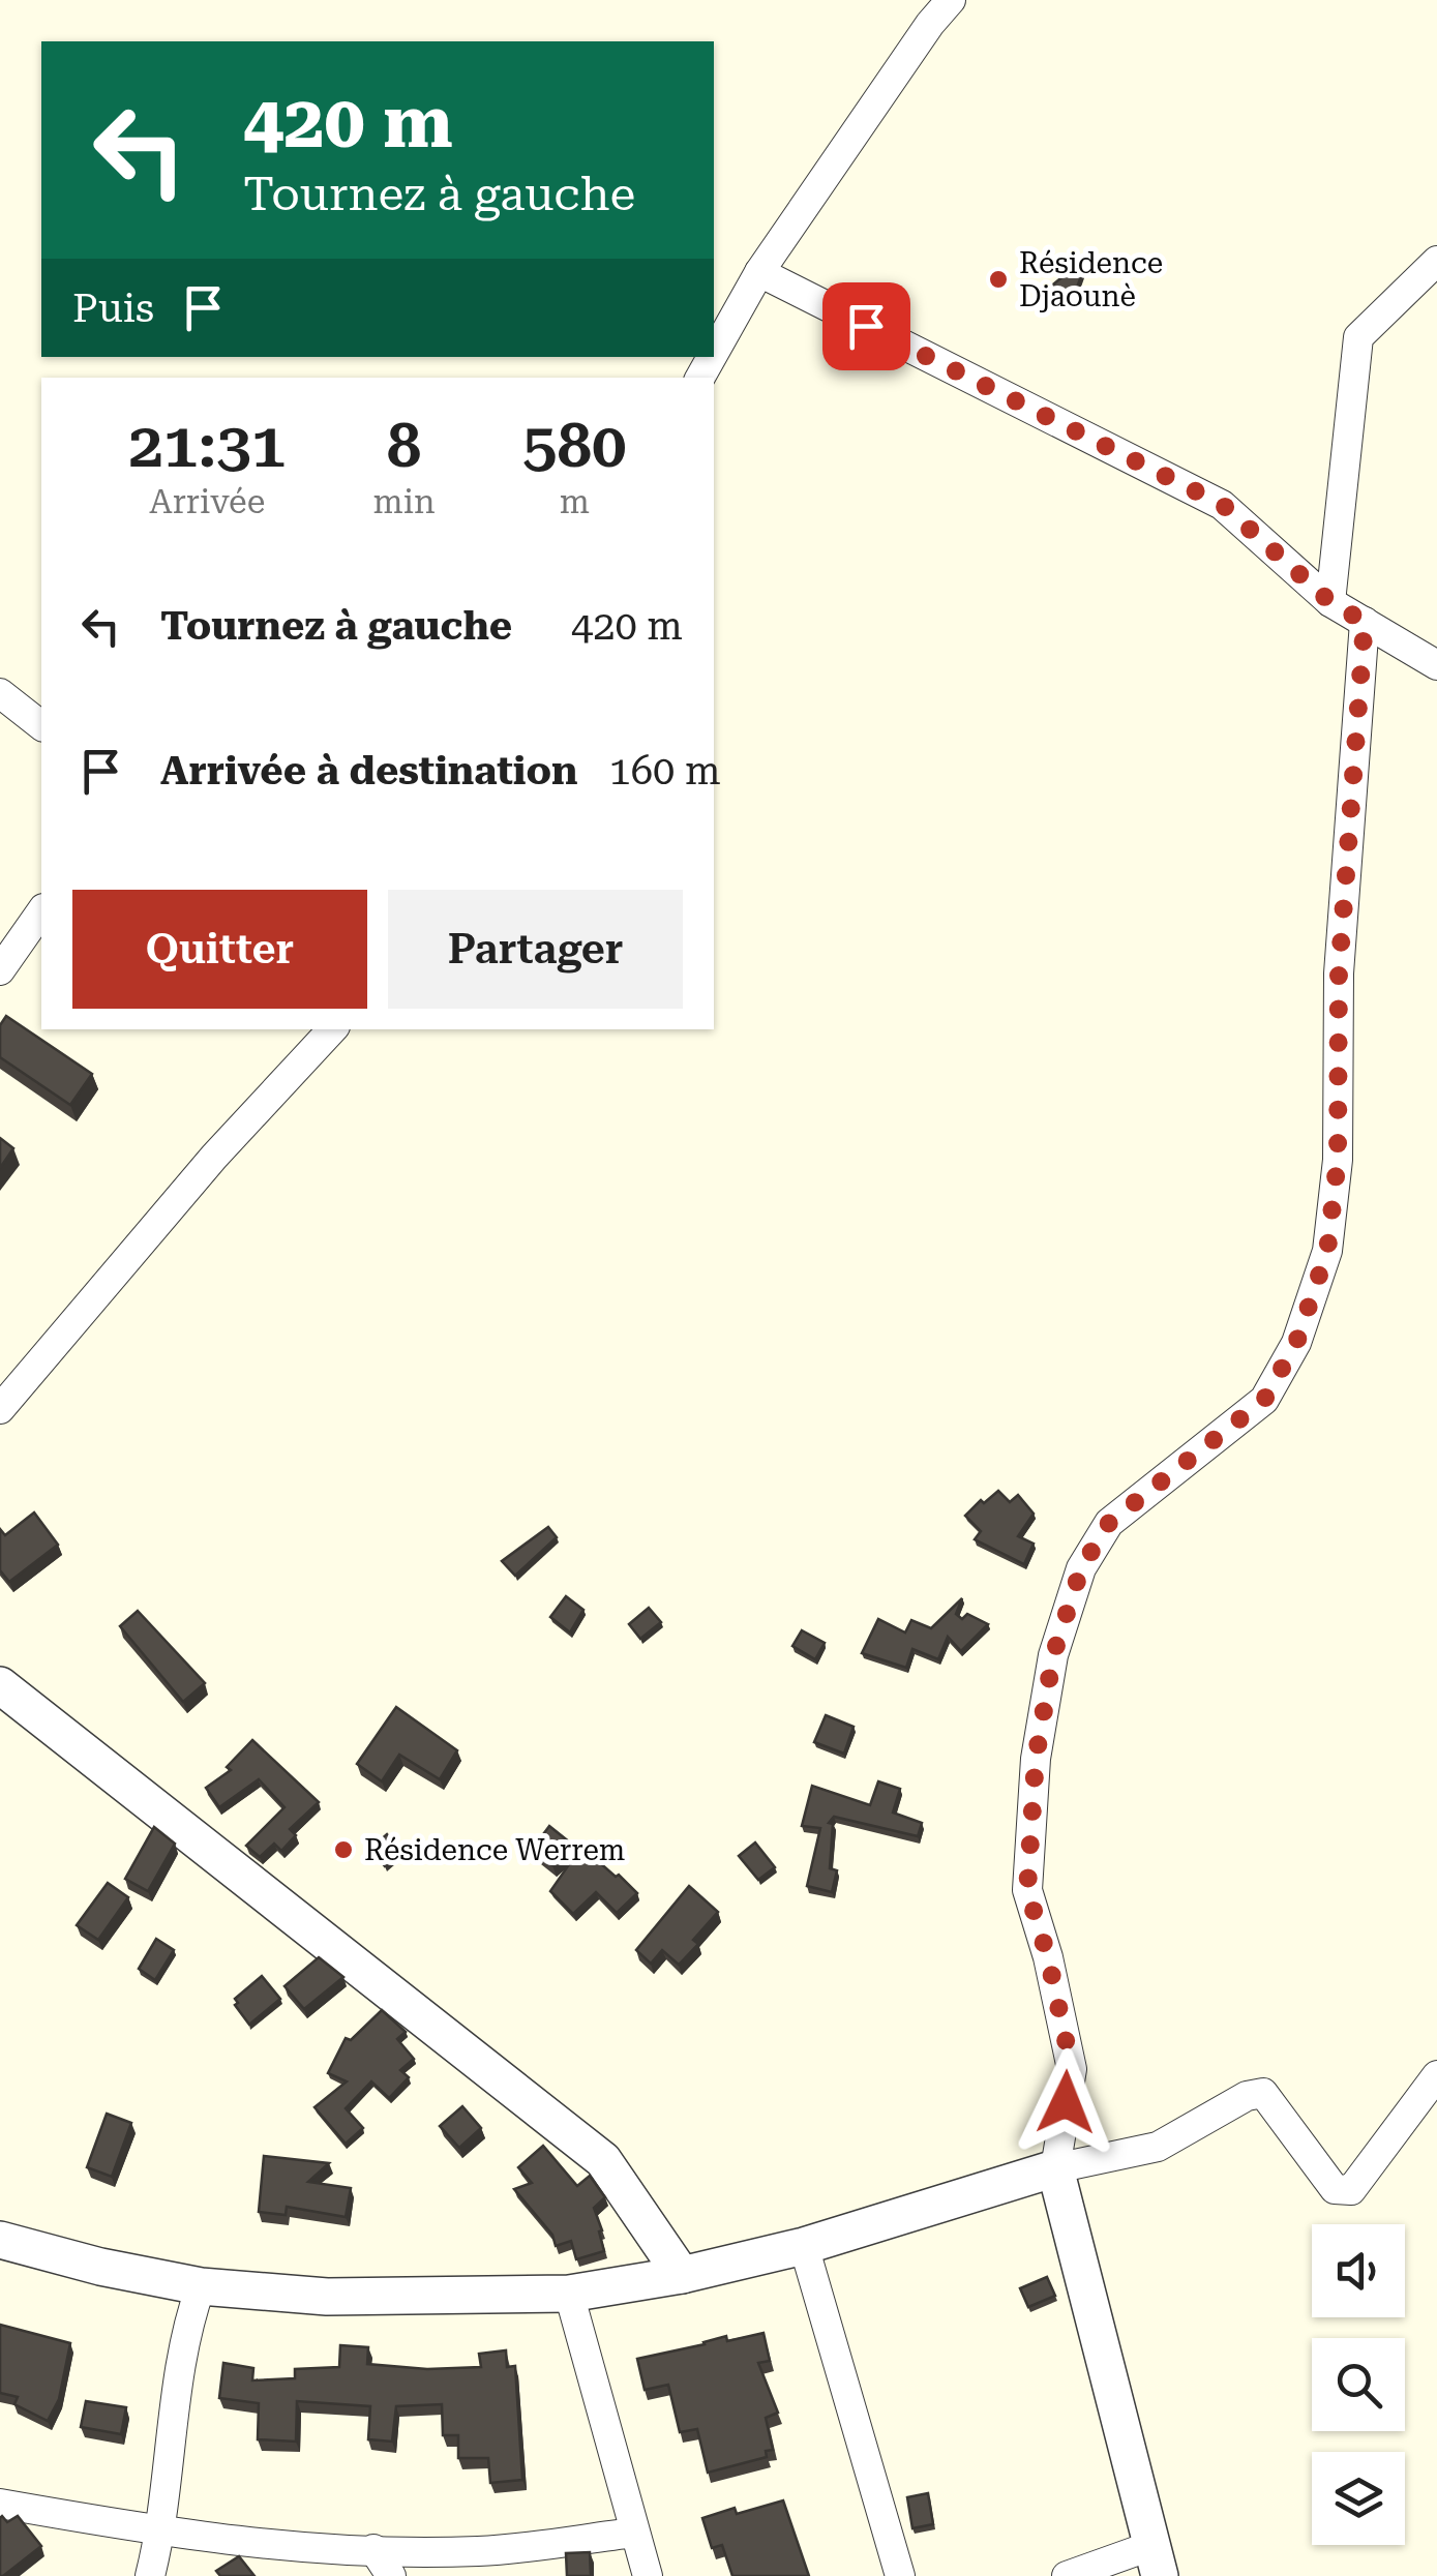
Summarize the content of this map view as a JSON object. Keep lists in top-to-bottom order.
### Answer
{
  "places": ["Résidence Djaounè", "Résidence Werrem"],
  "page": {
    "turn": ["420 m", "Tournez à gauche"],
    "then": "Puis",
    "eta": [
      "21:31",
      "Arrivée",
      "8",
      "min",
      "580",
      "m"
    ],
    "list": [
      {
        "name": "Tournez à gauche",
        "value": "420 m"
      },
      {
        "name": "Arrivée à destination",
        "value": "160 m"
      }
    ],
    "buttons": ["Quitter", "Partager"]
  }
}
